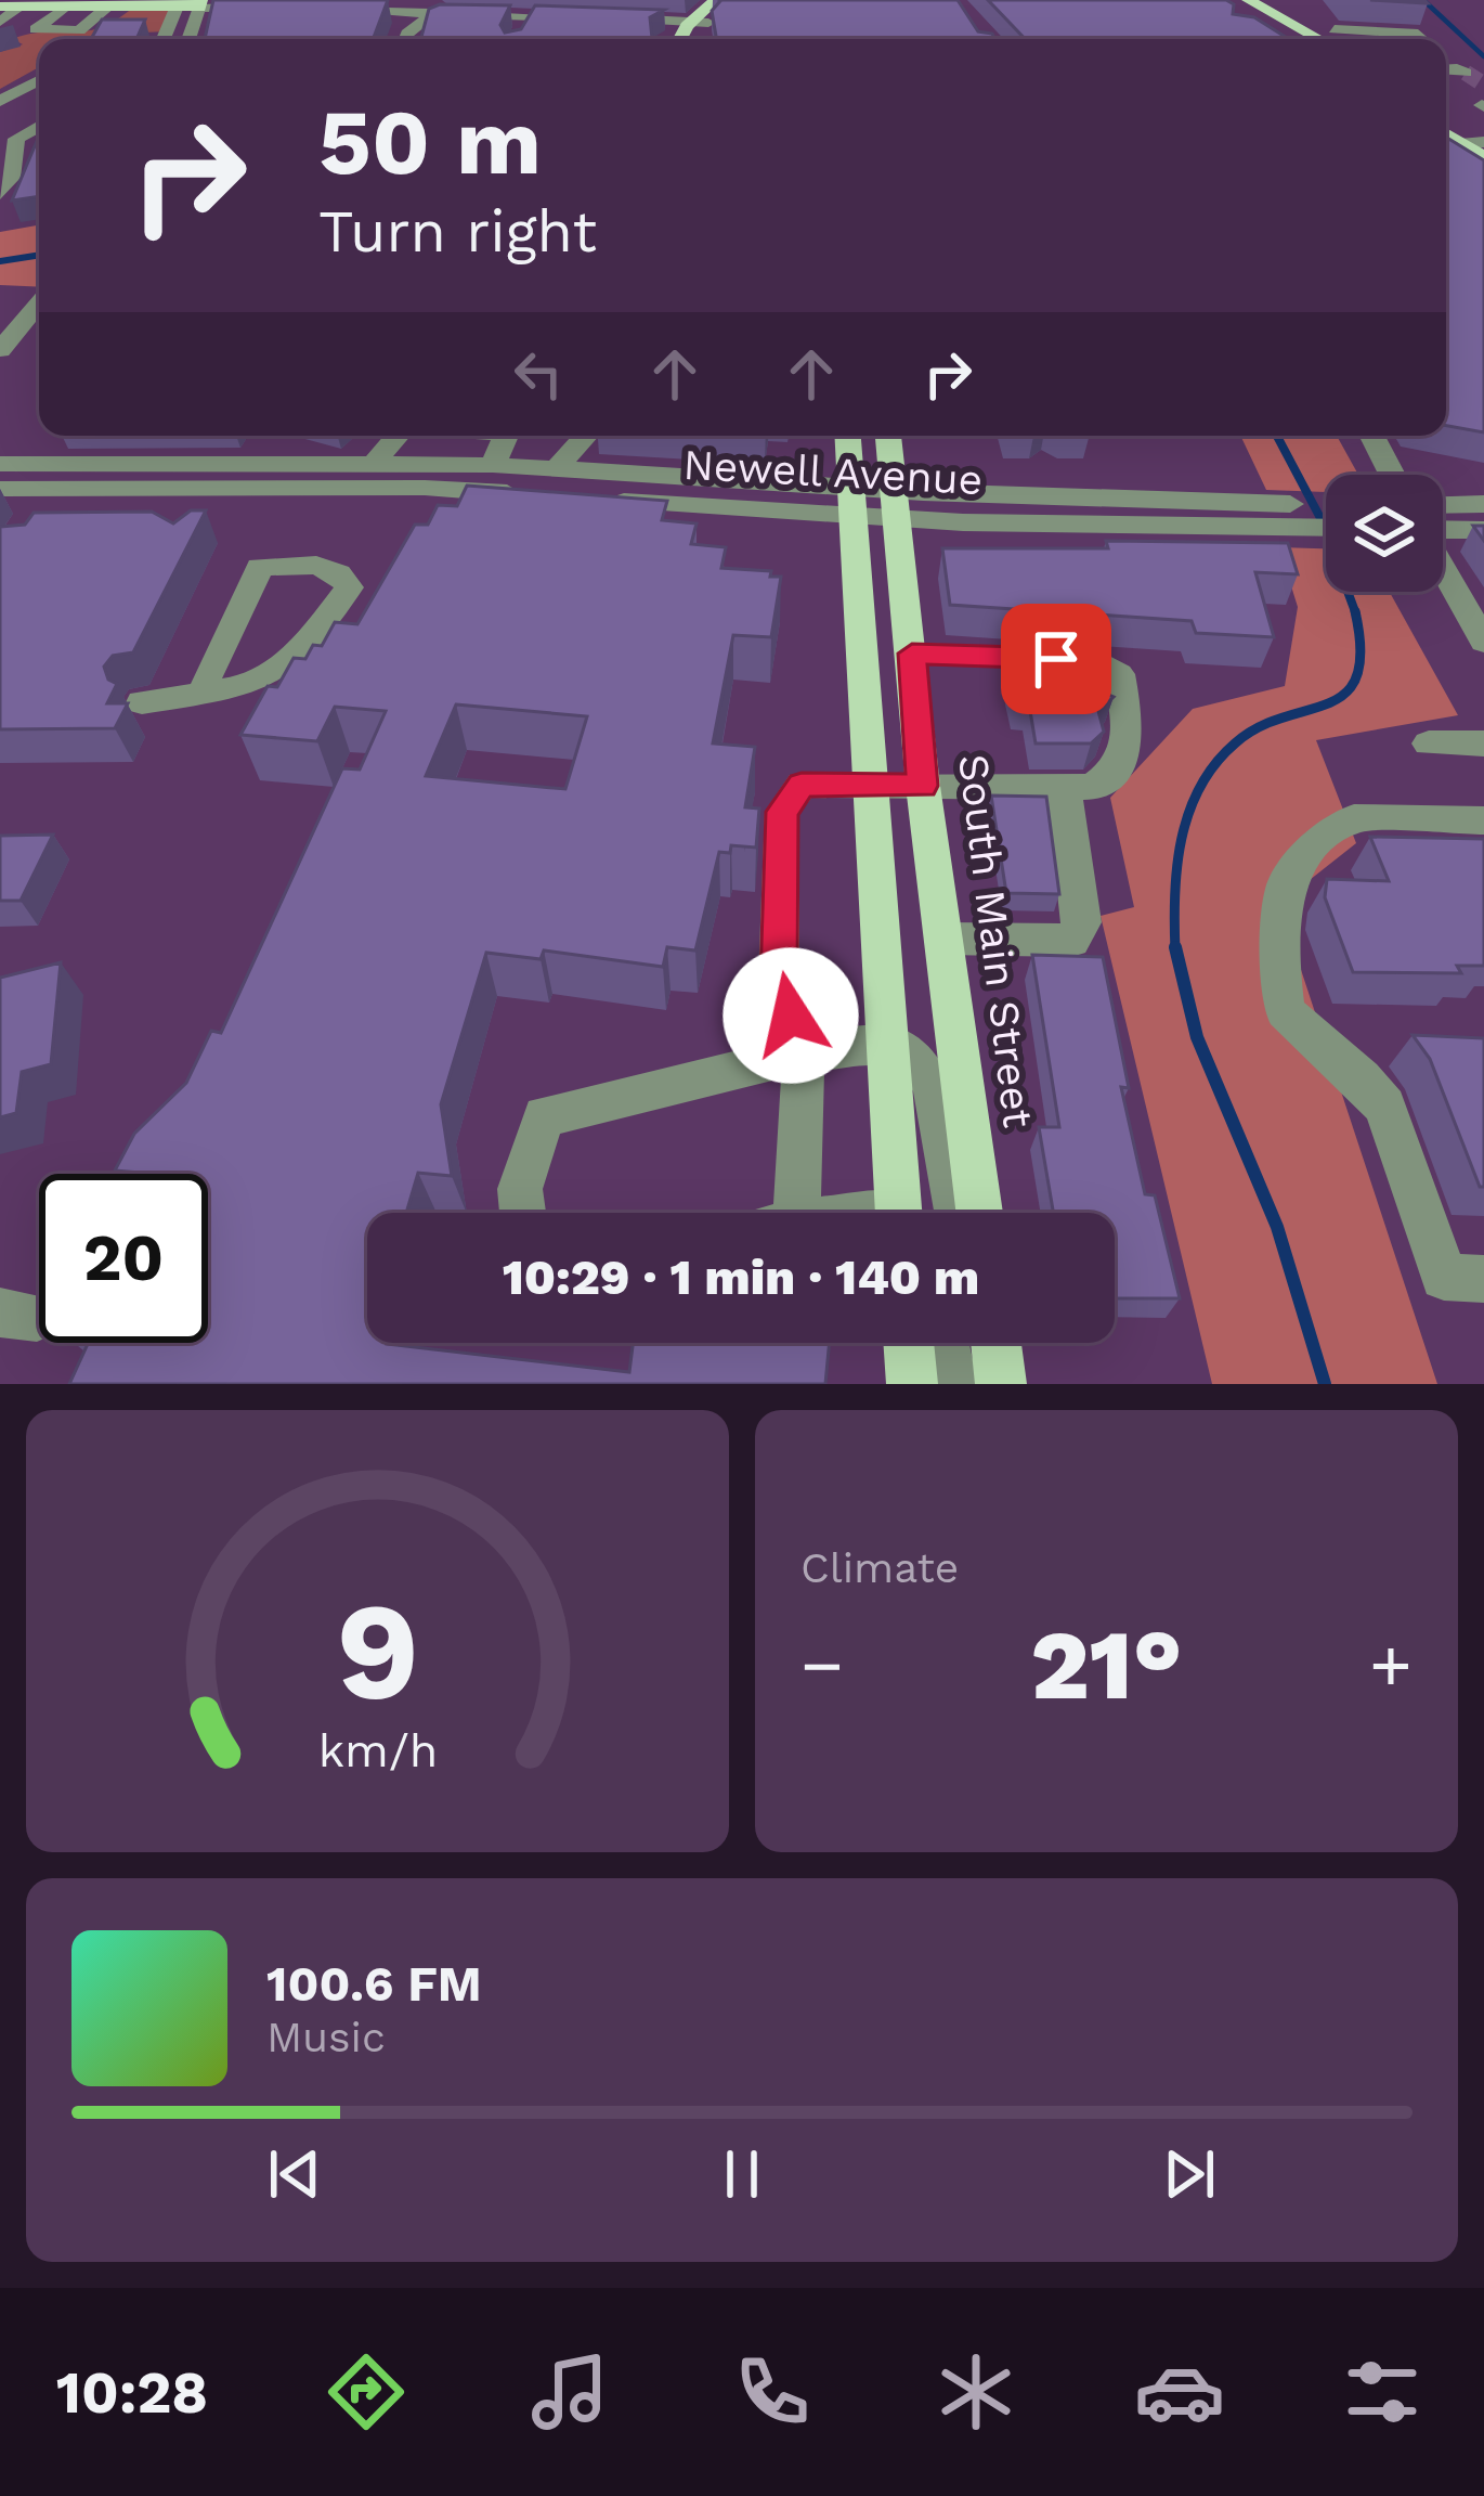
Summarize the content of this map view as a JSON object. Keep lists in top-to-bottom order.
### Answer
{
  "streets": {
    "main road": ["South Main Street"],
    "street": ["Newell Avenue"]
  },
  "crossings": [
    ["Newell Avenue", "South Main Street"]
  ],
  "page": {
    "turn": ["50 m", "Turn right"],
    "limit": "20",
    "trip": "10:29 · 1 min · 140 m",
    "tile": "Climate",
    "heat": ["−", "21°", "+"],
    "song": ["100.6 FM", "Music"],
    "tabs": "10:28",
    "gauge": ["9", "km/h"]
  }
}
